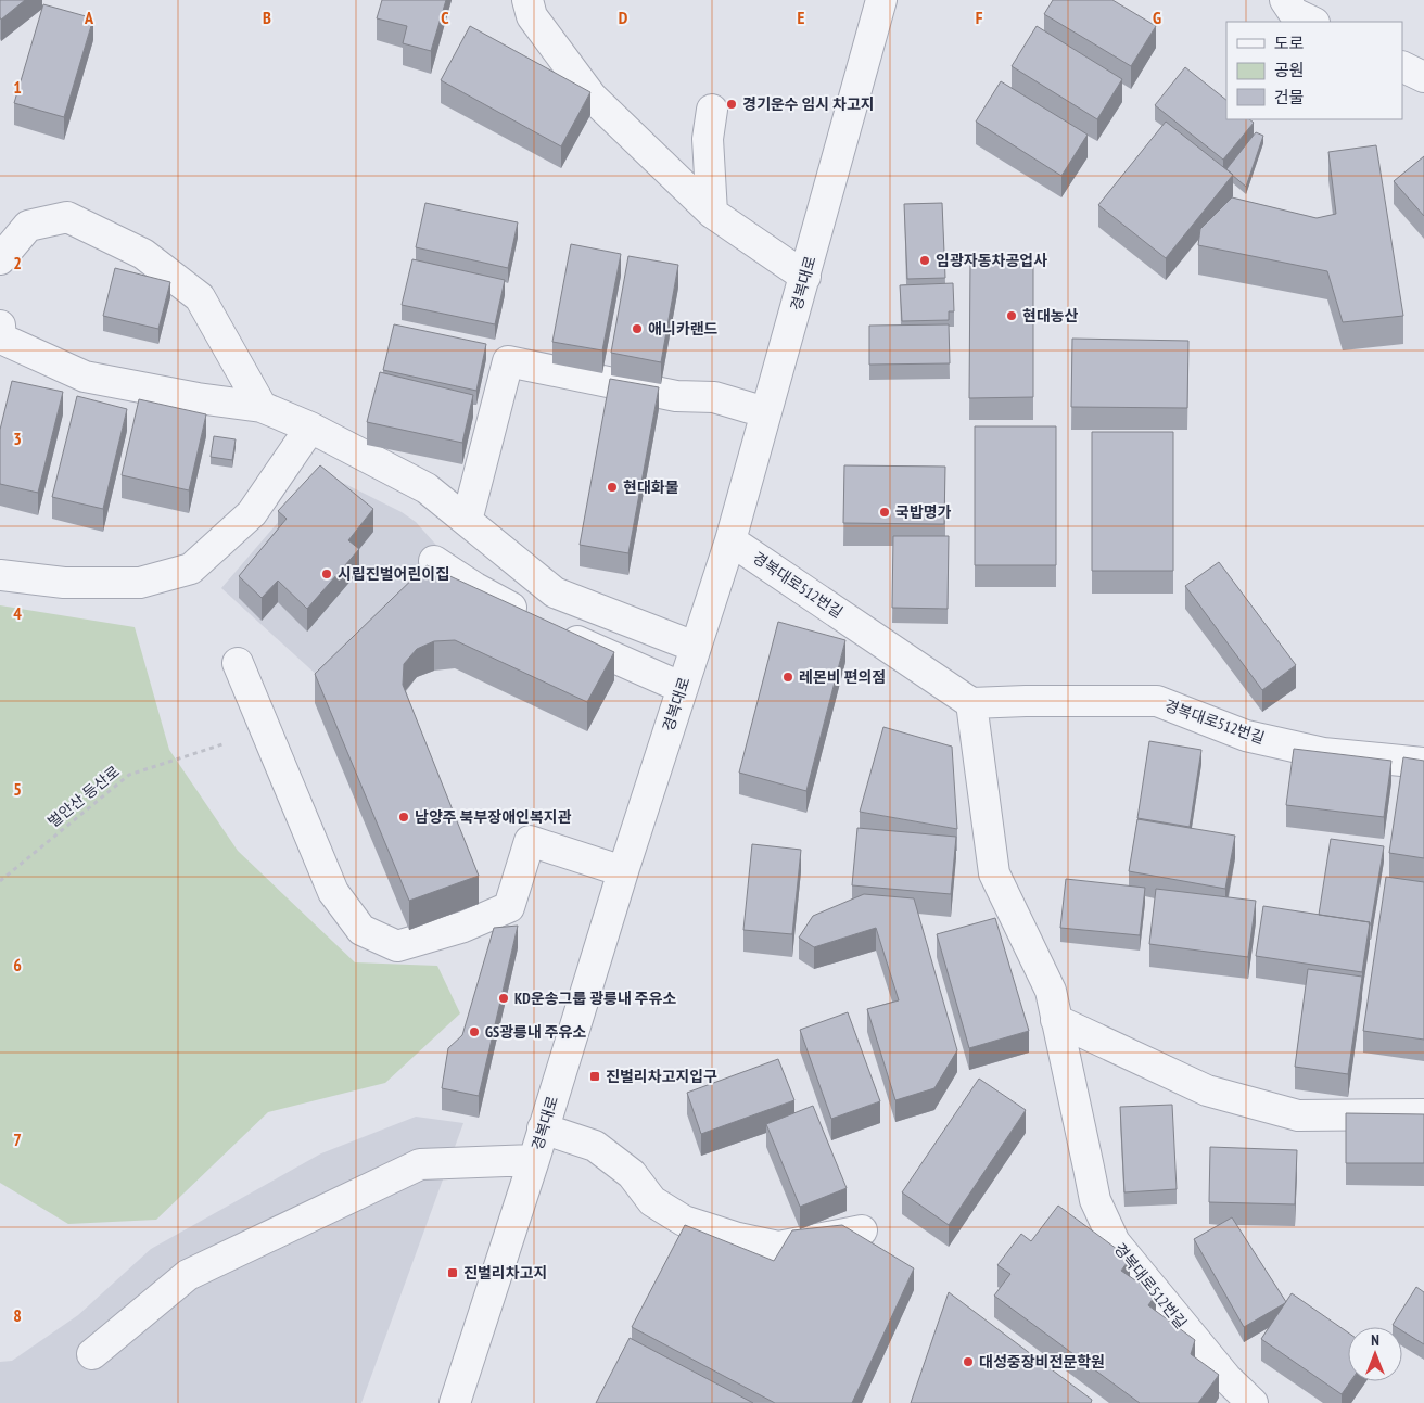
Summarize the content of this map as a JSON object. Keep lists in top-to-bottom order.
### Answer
{
  "streets": {
    "street": ["경복대로", "경복대로512번길"],
    "path": ["벌안산 등산로"]
  },
  "crossings": [
    ["경복대로", "경복대로512번길"]
  ],
  "places": {
    "other": [
      "경기운수 임시 차고지",
      "임광자동차공업사",
      "현대농산",
      "애니카랜드",
      "현대화물",
      "국밥명가",
      "시립진벌어린이집",
      "레몬비 편의점",
      "남양주 북부장애인복지관",
      "KD운송그룹 광릉내 주유소",
      "GS광릉내 주유소",
      "대성중장비전문학원"
    ],
    "transit": ["진벌리차고지입구", "진벌리차고지"]
  },
  "legend": ["도로", "공원", "건물"],
  "north": "top",
  "grid": {
    "columns": [
      "A",
      "B",
      "C",
      "D",
      "E",
      "F",
      "G"
    ],
    "rows": [
      "1",
      "2",
      "3",
      "4",
      "5",
      "6",
      "7",
      "8"
    ]
  }
}
